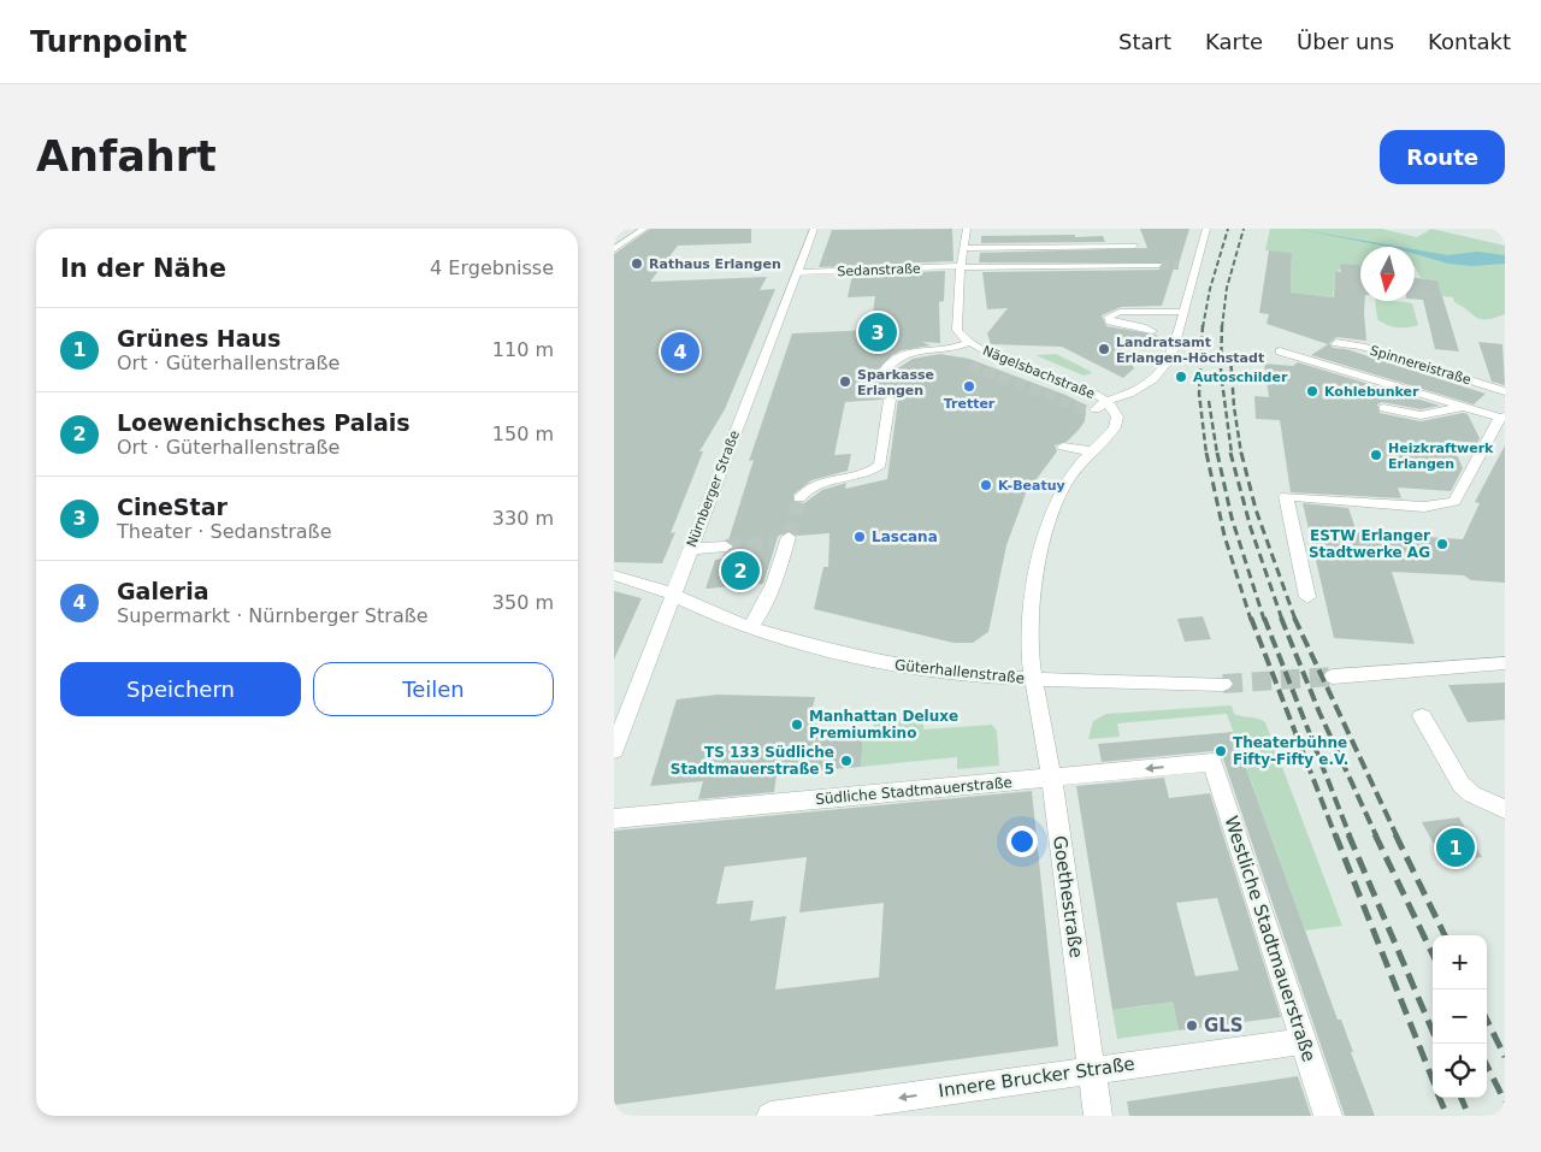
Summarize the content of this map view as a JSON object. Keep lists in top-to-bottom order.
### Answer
{
  "streets": {
    "street": [
      "Sedanstraße",
      "Spinnereistraße",
      "Nägelsbachstraße",
      "Nürnberger Straße",
      "Güterhallenstraße",
      "Südliche Stadtmauerstraße",
      "Goethestraße",
      "Westliche Stadtmauerstraße",
      "Innere Brucker Straße"
    ]
  },
  "crossings": [
    ["Sedanstraße", "Nägelsbachstraße"],
    ["Sedanstraße", "Nürnberger Straße"],
    ["Nägelsbachstraße", "Goethestraße"],
    ["Nürnberger Straße", "Güterhallenstraße"],
    ["Güterhallenstraße", "Goethestraße"],
    ["Südliche Stadtmauerstraße", "Goethestraße"],
    ["Südliche Stadtmauerstraße", "Westliche Stadtmauerstraße"],
    ["Goethestraße", "Innere Brucker Straße"],
    ["Westliche Stadtmauerstraße", "Innere Brucker Straße"]
  ],
  "one_way": ["Innere Brucker Straße"],
  "places": [
    "Rathaus Erlangen",
    "Landratsamt Erlangen-Höchstadt",
    "Autoschilder",
    "Sparkasse Erlangen",
    "Tretter",
    "Kohlebunker",
    "Heizkraftwerk Erlangen",
    "K-Beatuy",
    "Lascana",
    "ESTW Erlanger Stadtwerke AG",
    "Manhattan Deluxe Premiumkino",
    "Theaterbühne Fifty-Fifty e.V.",
    "TS 133 Südliche Stadtmauerstraße 5",
    "GLS"
  ],
  "north": "bottom",
  "page": {
    "header": "Turnpoint",
    "nav": [
      "Start",
      "Karte",
      "Über uns",
      "Kontakt"
    ],
    "buttons": [
      "Route",
      ["Speichern", "Teilen"]
    ],
    "title": "Anfahrt",
    "heading": ["In der Nähe", "4 Ergebnisse"],
    "list": [
      {
        "mark": "1",
        "name": "Grünes Haus",
        "note": "Ort · Güterhallenstraße",
        "value": "110 m"
      },
      {
        "mark": "2",
        "name": "Loewenichsches Palais",
        "note": "Ort · Güterhallenstraße",
        "value": "150 m"
      },
      {
        "mark": "3",
        "name": "CineStar",
        "note": "Theater · Sedanstraße",
        "value": "330 m"
      },
      {
        "mark": "4",
        "name": "Galeria",
        "note": "Supermarkt · Nürnberger Straße",
        "value": "350 m"
      }
    ],
    "pins": [
      "3",
      "4",
      "2",
      "1"
    ],
    "map_buttons": ["+", "−"]
  }
}
